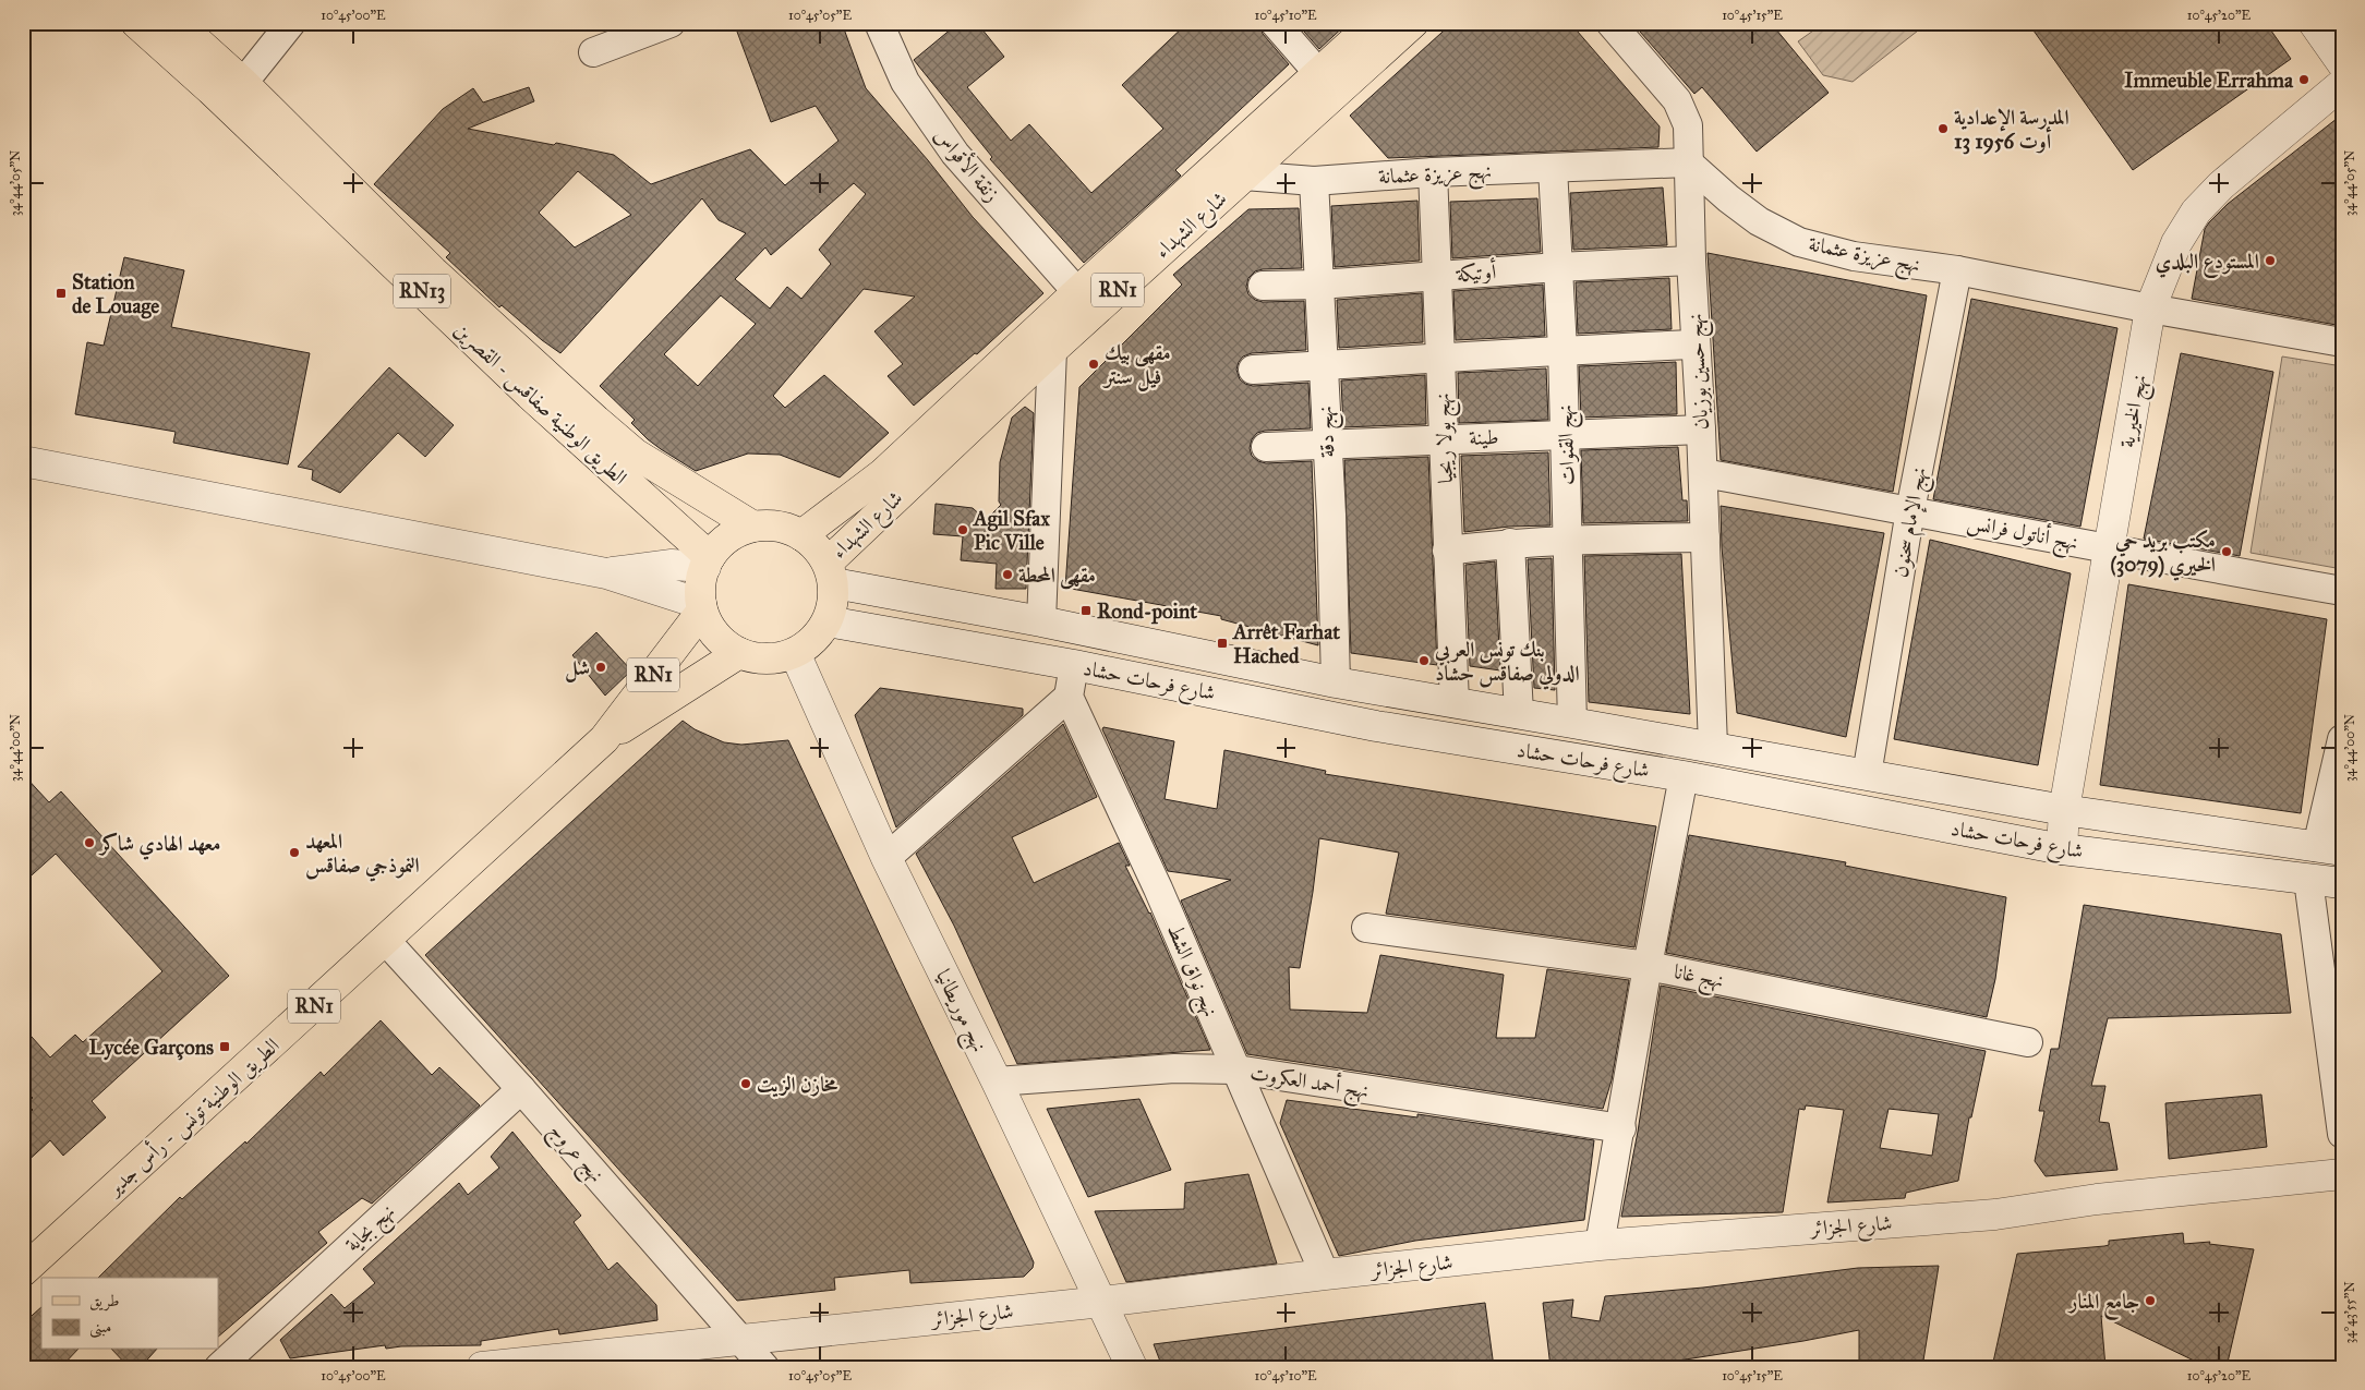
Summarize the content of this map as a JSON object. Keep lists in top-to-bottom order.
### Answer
{
  "streets": {
    "main road": [
      "شارع الشهداء",
      "RN1",
      "RN13",
      "الطريق الوطنية صفاقس - القصرين",
      "الطريق الوطنية تونس - رأس جدير"
    ],
    "street": [
      "زنقة الأقواس",
      "نهج عزيزة عثمانة",
      "أوتيكة",
      "نهج حسين بوزيان",
      "نهج الخيرية",
      "نهج دقة",
      "طينة",
      "نهج بولا ريجيا",
      "نهج القنوات",
      "نهج الإمام سحنون",
      "نهج أناتول فرانس",
      "شارع فرحات حشاد",
      "نهج نواق الشط",
      "نهج غانا",
      "نهج موريطانيا",
      "نهج أحمد العكروت",
      "نهج عروج",
      "شارع الجزائر",
      "نهج بجاية"
    ]
  },
  "crossings": [
    ["زنقة الأقواس", "شارع الشهداء"],
    ["نهج عزيزة عثمانة", "شارع الشهداء"],
    ["نهج عزيزة عثمانة", "نهج حسين بوزيان"],
    ["نهج عزيزة عثمانة", "نهج الخيرية"],
    ["نهج عزيزة عثمانة", "نهج دقة"],
    ["نهج عزيزة عثمانة", "نهج بولا ريجيا"],
    ["نهج عزيزة عثمانة", "نهج القنوات"],
    ["نهج عزيزة عثمانة", "نهج الإمام سحنون"],
    ["شارع الشهداء", "الطريق الوطنية صفاقس - القصرين"],
    ["شارع الشهداء", "شارع فرحات حشاد"],
    ["شارع الشهداء", "نهج موريطانيا"],
    ["شارع الشهداء", "الطريق الوطنية تونس - رأس جدير"],
    ["أوتيكة", "نهج حسين بوزيان"],
    ["أوتيكة", "نهج دقة"],
    ["أوتيكة", "نهج بولا ريجيا"],
    ["أوتيكة", "نهج القنوات"],
    ["نهج حسين بوزيان", "طينة"],
    ["نهج حسين بوزيان", "نهج أناتول فرانس"],
    ["نهج حسين بوزيان", "شارع فرحات حشاد"],
    ["الطريق الوطنية صفاقس - القصرين", "شارع فرحات حشاد"],
    ["الطريق الوطنية صفاقس - القصرين", "نهج موريطانيا"],
    ["الطريق الوطنية صفاقس - القصرين", "الطريق الوطنية تونس - رأس جدير"],
    ["نهج الخيرية", "نهج أناتول فرانس"],
    ["نهج الخيرية", "شارع فرحات حشاد"],
    ["نهج دقة", "طينة"],
    ["نهج دقة", "شارع فرحات حشاد"],
    ["طينة", "نهج بولا ريجيا"],
    ["طينة", "نهج القنوات"],
    ["نهج بولا ريجيا", "شارع فرحات حشاد"],
    ["نهج القنوات", "شارع فرحات حشاد"],
    ["نهج الإمام سحنون", "نهج أناتول فرانس"],
    ["نهج الإمام سحنون", "شارع فرحات حشاد"],
    ["شارع فرحات حشاد", "نهج موريطانيا"],
    ["شارع فرحات حشاد", "الطريق الوطنية تونس - رأس جدير"],
    ["نهج نواق الشط", "نهج أحمد العكروت"],
    ["نهج نواق الشط", "شارع الجزائر"],
    ["نهج موريطانيا", "نهج أحمد العكروت"],
    ["نهج موريطانيا", "الطريق الوطنية تونس - رأس جدير"],
    ["نهج موريطانيا", "شارع الجزائر"],
    ["الطريق الوطنية تونس - رأس جدير", "نهج عروج"],
    ["نهج عروج", "شارع الجزائر"],
    ["نهج عروج", "نهج بجاية"]
  ],
  "places": {
    "other": [
      "Immeuble Errahma",
      "المدرسة الإعدادية 13 أوت 1956",
      "المستودع البلدي",
      "مقهى بيك فيل سنتر",
      "Agil Sfax Pic Ville",
      "مكتب بريد حي الخيري (3079)",
      "مقهى المحطة",
      "بنك تونس العربي الدولي صفاقس حشاد",
      "شل",
      "معهد الهادي شاكر",
      "المعهد النموذجي صفاقس",
      "مخازن الزيت",
      "جامع المنار"
    ],
    "transit": [
      "Station de Louage",
      "Rond-point",
      "Arrêt Farhat Hached",
      "Lycée Garçons"
    ]
  },
  "legend": ["طريق", "مبنى"],
  "coordinates": [
    "10°45'00\"E",
    "10°45'05\"E",
    "10°45'10\"E",
    "10°45'15\"E",
    "10°45'20\"E",
    "34°44'05\"N",
    "34°44'00\"N",
    "34°43'55\"N"
  ]
}
